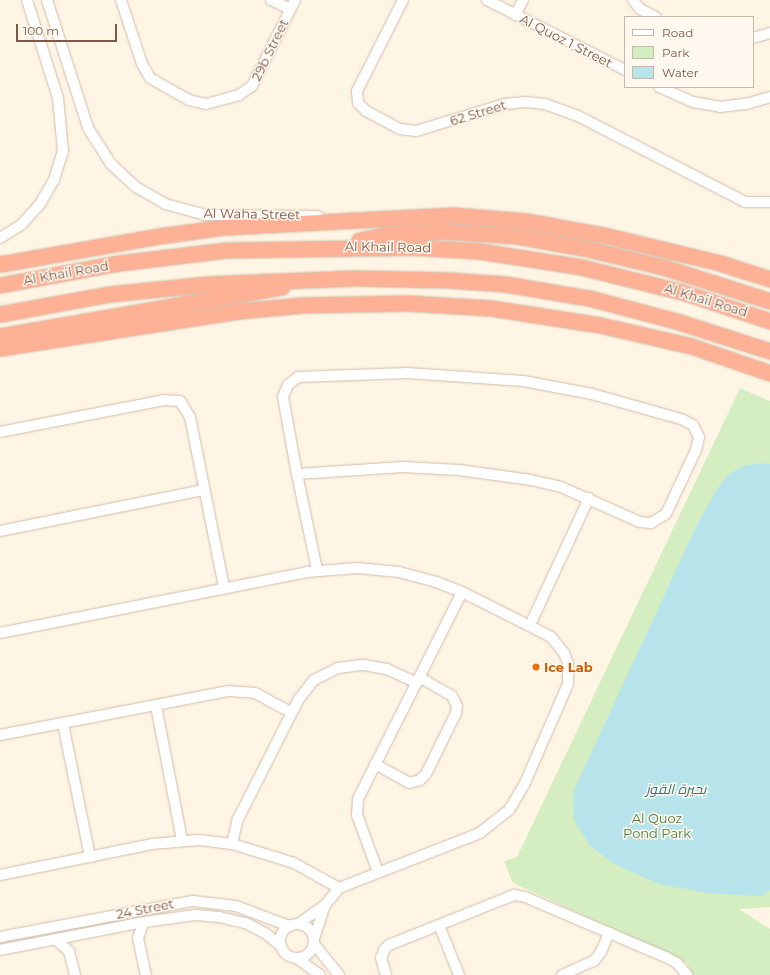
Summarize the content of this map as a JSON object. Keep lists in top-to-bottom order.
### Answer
{
  "streets": {
    "highway": ["Al Khail Road"],
    "street": [
      "Al Quoz 1 Street",
      "29b Street",
      "62 Street",
      "Al Waha Street",
      "24 Street"
    ]
  },
  "water": ["بحيرة القوز"],
  "parks": ["Al Quoz Pond Park"],
  "places": ["Ice Lab"],
  "legend": ["Road", "Park", "Water"],
  "scale_bar": "100 m"
}
